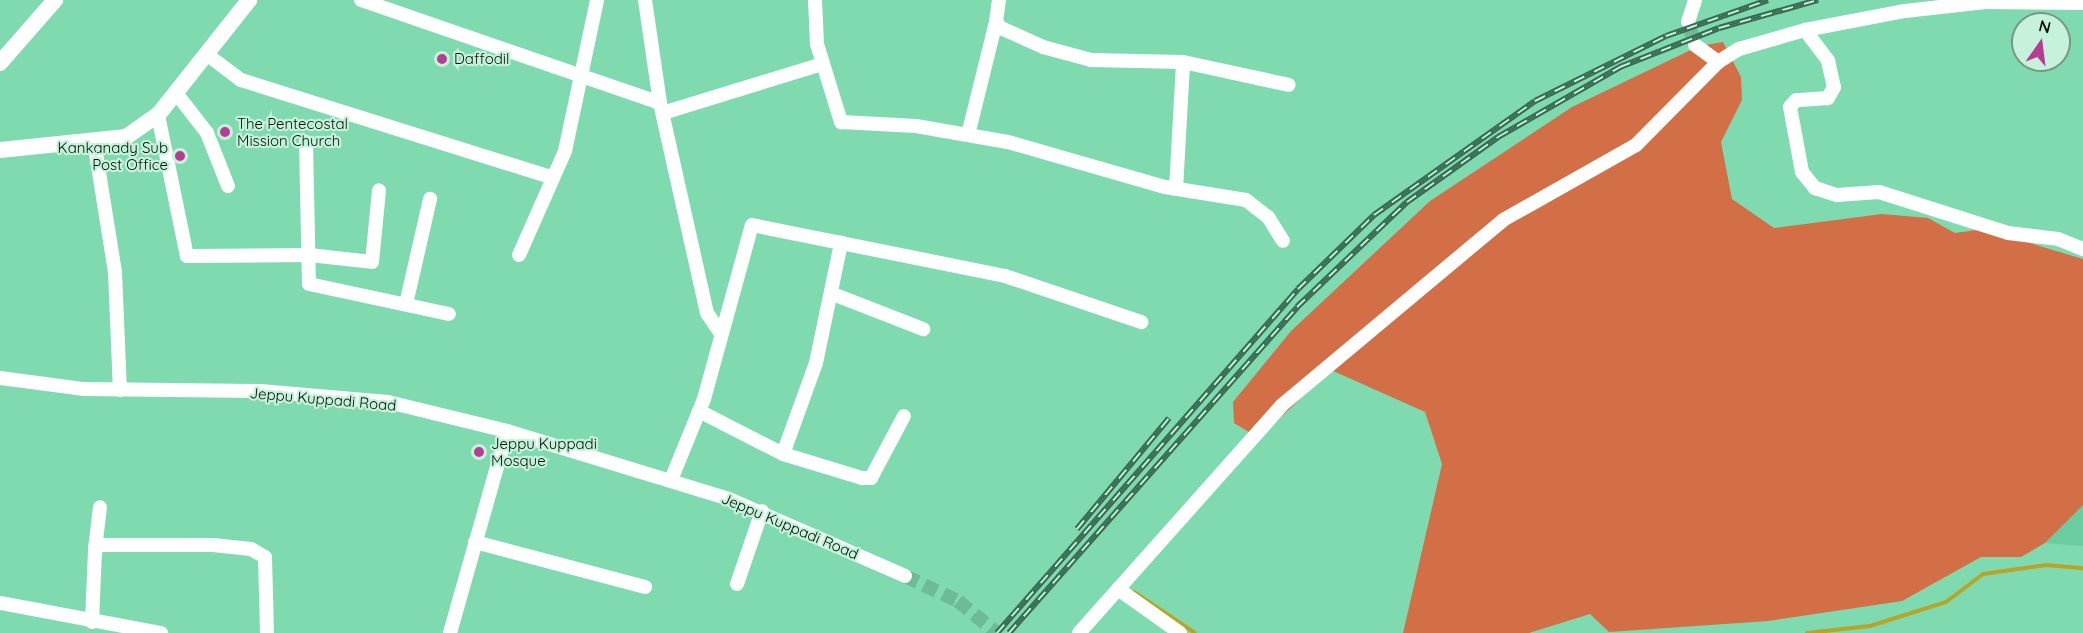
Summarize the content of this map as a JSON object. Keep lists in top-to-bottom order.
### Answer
{
  "streets": {
    "street": ["Jeppu Kuppadi Road"]
  },
  "places": [
    "Daffodil",
    "The Pentecostal Mission Church",
    "Kankanady Sub Post Office",
    "Jeppu Kuppadi Mosque"
  ],
  "north": "top"
}
